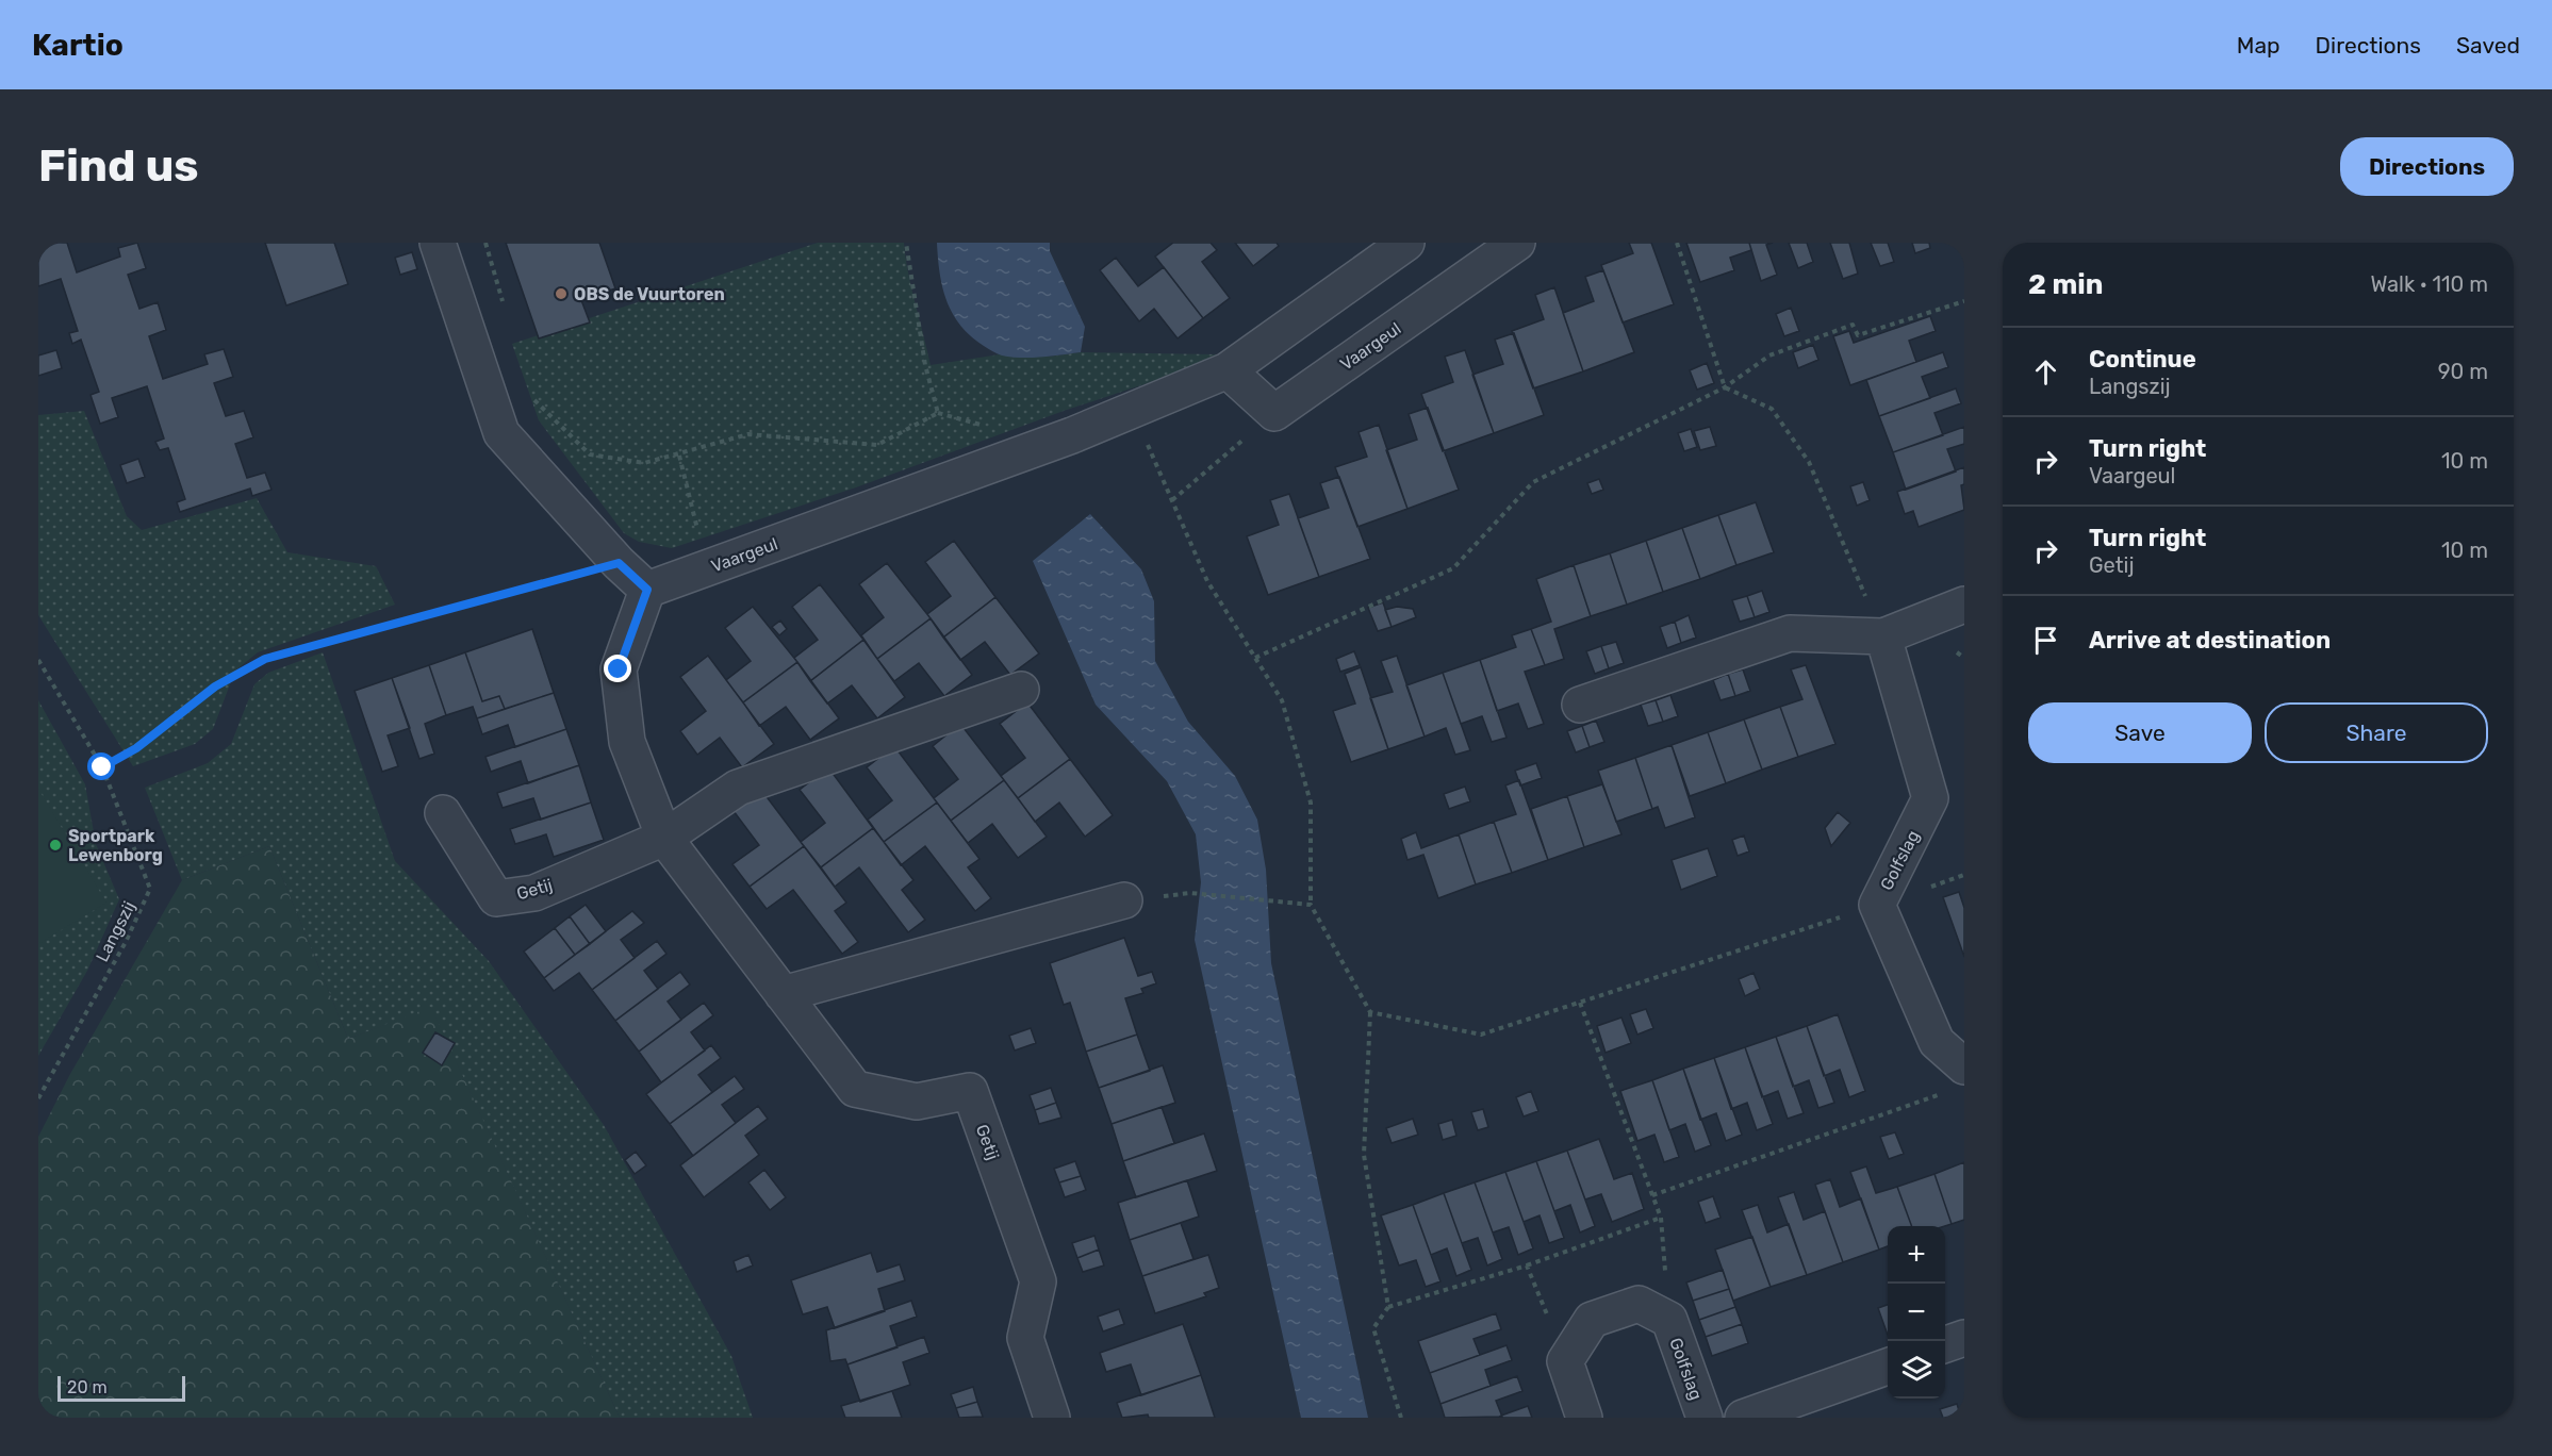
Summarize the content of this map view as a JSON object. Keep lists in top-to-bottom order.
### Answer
{
  "streets": {
    "street": ["Vaargeul", "Golfslag", "Getij"],
    "path": ["Langszij"]
  },
  "crossings": [
    ["Vaargeul", "Getij"]
  ],
  "places": ["OBS de Vuurtoren", "Sportpark Lewenborg"],
  "scale_bar": "20 m",
  "page": {
    "header": "Kartio",
    "nav": ["Map", "Directions", "Saved"],
    "buttons": [
      "Directions",
      ["Save", "Share"]
    ],
    "title": "Find us",
    "heading": ["2 min", "Walk · 110 m"],
    "list": [
      ["Continue", "Langszij", "90 m"],
      ["Turn right", "Vaargeul", "10 m"],
      ["Turn right", "Getij", "10 m"],
      "Arrive at destination"
    ],
    "map_buttons": ["+", "−"],
    "scale": "20 m"
  }
}
